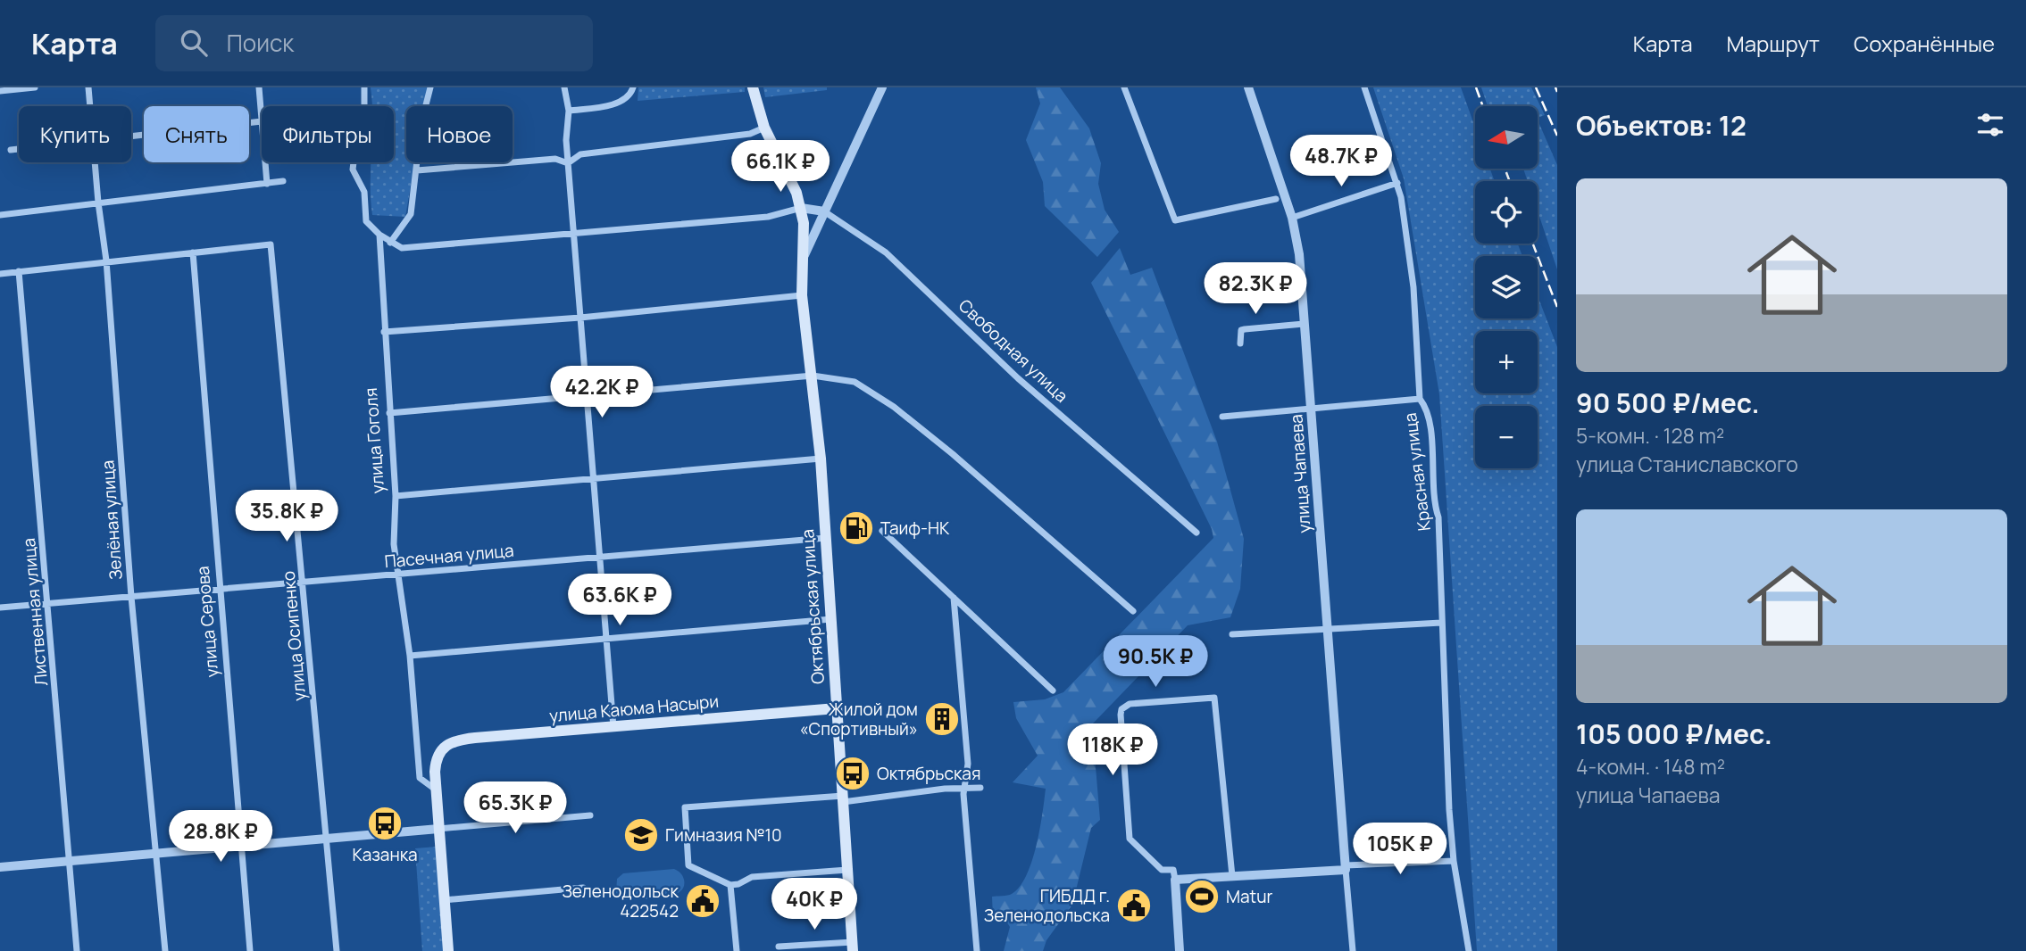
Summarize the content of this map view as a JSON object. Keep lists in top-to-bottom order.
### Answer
{
  "streets": {
    "main road": ["Октябрьская улица", "улица Каюма Насыри"],
    "street": [
      "Свободная улица",
      "улица Гоголя",
      "Красная улица",
      "улица Чапаева",
      "Зелёная улица",
      "Пасечная улица",
      "Лиственная улица",
      "улица Серова",
      "улица Осипенко"
    ]
  },
  "crossings": [
    ["Свободная улица", "Октябрьская улица"],
    ["улица Гоголя", "Пасечная улица"],
    ["улица Гоголя", "улица Каюма Насыри"],
    ["Зелёная улица", "Пасечная улица"],
    ["Пасечная улица", "Октябрьская улица"],
    ["Пасечная улица", "Лиственная улица"],
    ["Пасечная улица", "улица Серова"],
    ["Пасечная улица", "улица Осипенко"],
    ["Октябрьская улица", "улица Каюма Насыри"],
    ["улица Серова", "улица Осипенко"]
  ],
  "places": {
    "fuel station": ["Таиф-НК"],
    "building": ["Жилой дом «Спортивный»"],
    "bus stop": ["Октябрьская", "Казанка"],
    "school or university": ["Гимназия №10"],
    "sports": ["Matur"],
    "public building": ["Зеленодольск 422542", "ГИБДД г. Зеленодольска"]
  },
  "north": "left",
  "page": {
    "header": "Карта",
    "search": "Поиск",
    "nav": ["Карта", "Маршрут", "Сохранённые"],
    "heading": "Объектов: 12",
    "map_buttons": ["+", "−"],
    "chip": [
      "Купить",
      "Снять",
      "Фильтры",
      "Новое"
    ],
    "price": [
      "48.7K ₽",
      "66.1K ₽",
      "82.3K ₽",
      "42.2K ₽",
      "35.8K ₽",
      "63.6K ₽",
      "90.5K ₽",
      "118K ₽",
      "65.3K ₽",
      "28.8K ₽",
      "105K ₽",
      "40K ₽"
    ],
    "list": [
      {
        "name": "90 500 ₽/мес.",
        "note": "5-комн. · 128 m² · улица Станиславского"
      },
      {
        "name": "105 000 ₽/мес.",
        "note": "4-комн. · 148 m² · улица Чапаева"
      }
    ]
  }
}
